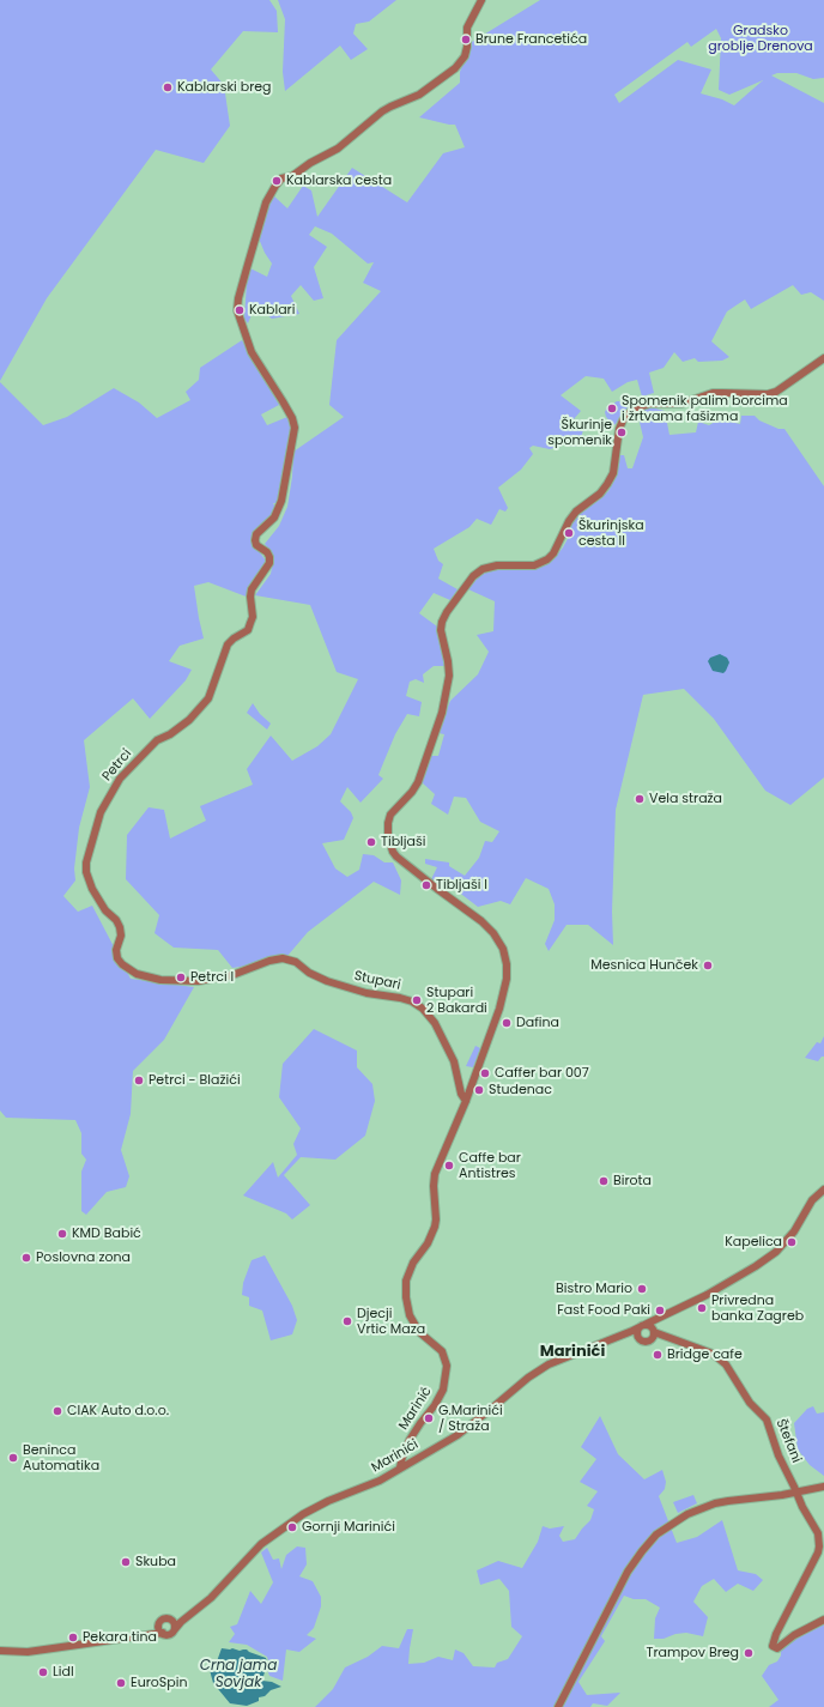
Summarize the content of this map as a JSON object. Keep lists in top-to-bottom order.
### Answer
{
  "streets": {
    "street": [
      "Petrci",
      "Stupari",
      "Marinić",
      "Štefani",
      "Marinići"
    ]
  },
  "crossings": [
    ["Petrci", "Stupari"],
    ["Stupari", "Marinić"],
    ["Marinić", "Marinići"],
    ["Štefani", "Marinići"]
  ],
  "districts": ["Marinići"],
  "water": ["Crna jama Sovjak"],
  "parks": ["Gradsko groblje Drenova"],
  "places": [
    "Brune Francetića",
    "Kablarski breg",
    "Kablarska cesta",
    "Kablari",
    "Spomenik palim borcima i žrtvama fašizma",
    "Škurinje spomenik",
    "Škurinjska cesta II",
    "Vela straža",
    "Tibljaši",
    "Tibljaši I",
    "Mesnica Hunček",
    "Petrci I",
    "Stupari 2 Bakardi",
    "Dafina",
    "Caffer bar 007",
    "Petrci - Blažići",
    "Studenac",
    "Caffe bar Antistres",
    "Birota",
    "KMD Babić",
    "Kapelica",
    "Poslovna zona",
    "Bistro Mario",
    "Privredna banka Zagreb",
    "Fast Food Paki",
    "Djecji Vrtic Maza",
    "Bridge cafe",
    "CIAK Auto d.o.o.",
    "G.Marinići / Straža",
    "Beninca Automatika",
    "Gornji Marinići",
    "Skuba",
    "Pekara tina",
    "Trampov Breg",
    "Lidl",
    "EuroSpin"
  ]
}
